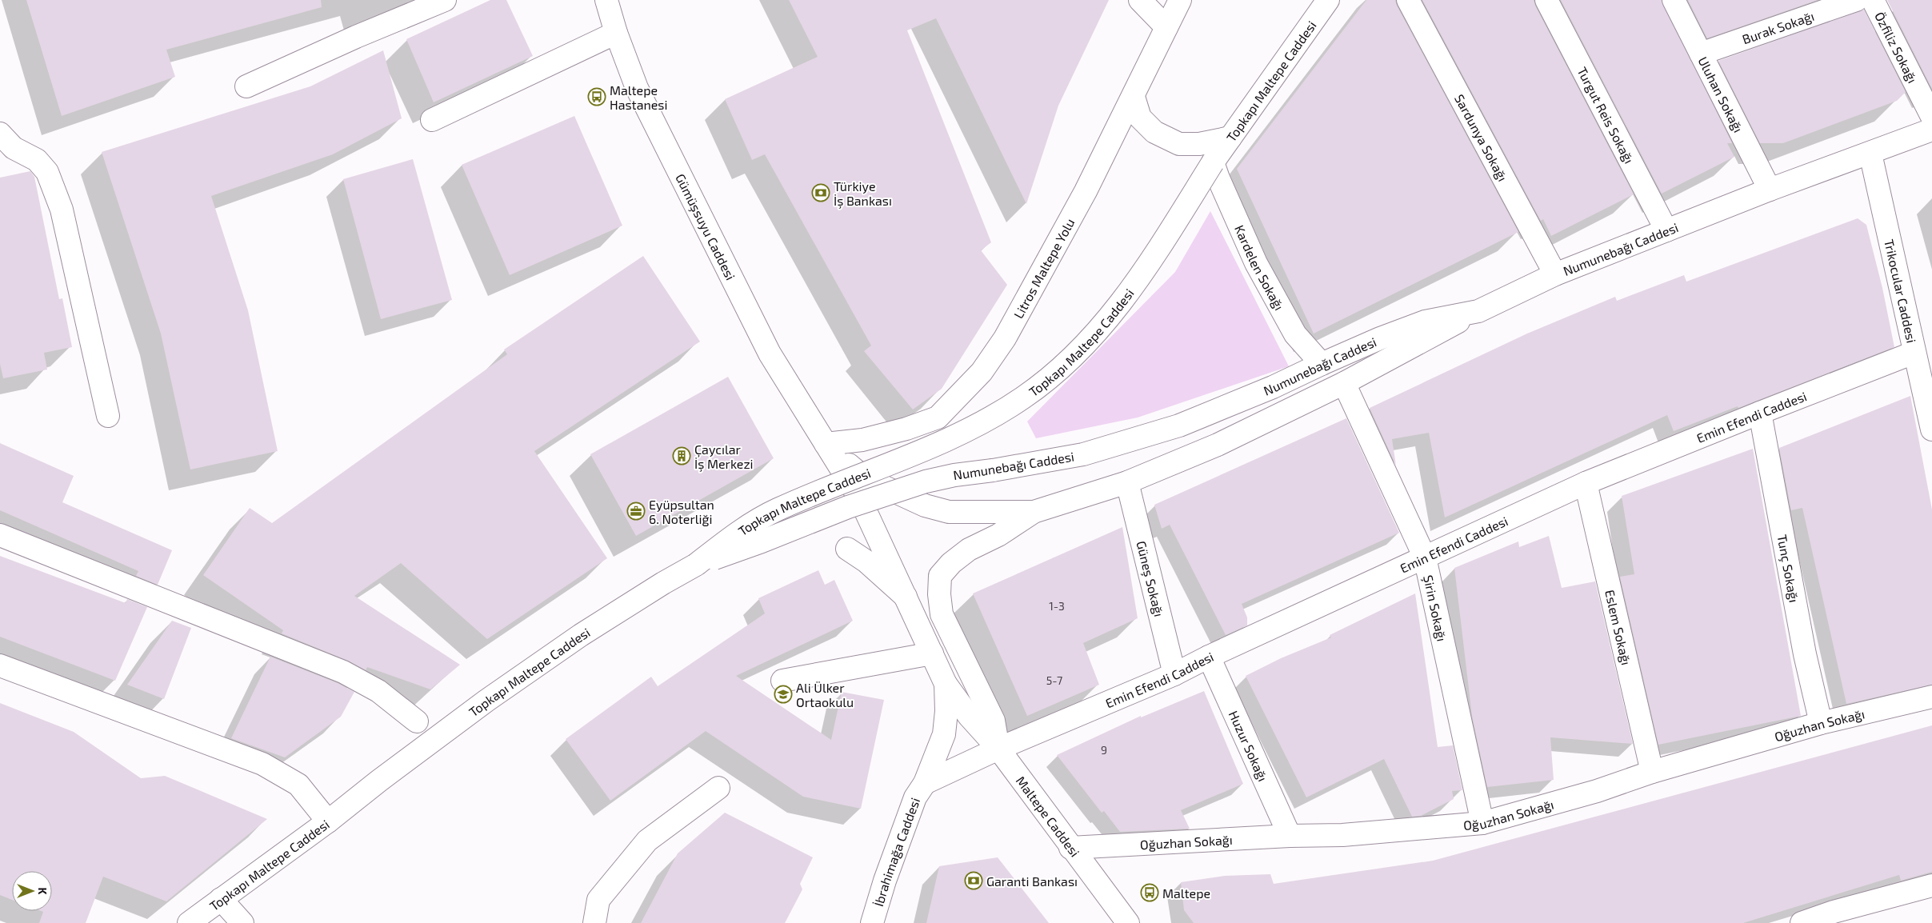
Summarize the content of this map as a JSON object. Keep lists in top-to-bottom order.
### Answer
{
  "streets": {
    "main road": [
      "Burak Sokağı",
      "Özfiliz Sokağı",
      "Topkapı Maltepe Caddesi",
      "Uluhan Sokağı",
      "Turgut Reis Sokağı",
      "Sardunya Sokağı",
      "Gümüşsuyu Caddesi",
      "Numunebağı Caddesi",
      "Kardelen Sokağı",
      "Litros Maltepe Yolu",
      "Trikocular Caddesi",
      "Emin Efendi Caddesi",
      "Tunç Sokağı",
      "Güneş Sokağı",
      "Şirin Sokağı",
      "Eslem Sokağı",
      "Oğuzhan Sokağı",
      "Huzur Sokağı",
      "Maltepe Caddesi",
      "İbrahimağa Caddesi"
    ]
  },
  "crossings": [
    ["Burak Sokağı", "Uluhan Sokağı"],
    ["Topkapı Maltepe Caddesi", "Numunebağı Caddesi"],
    ["Topkapı Maltepe Caddesi", "Kardelen Sokağı"],
    ["Uluhan Sokağı", "Numunebağı Caddesi"],
    ["Turgut Reis Sokağı", "Numunebağı Caddesi"],
    ["Sardunya Sokağı", "Numunebağı Caddesi"],
    ["Gümüşsuyu Caddesi", "Litros Maltepe Yolu"],
    ["Gümüşsuyu Caddesi", "Maltepe Caddesi"],
    ["Gümüşsuyu Caddesi", "İbrahimağa Caddesi"],
    ["Numunebağı Caddesi", "Kardelen Sokağı"],
    ["Numunebağı Caddesi", "Trikocular Caddesi"],
    ["Trikocular Caddesi", "Emin Efendi Caddesi"],
    ["Emin Efendi Caddesi", "Tunç Sokağı"],
    ["Emin Efendi Caddesi", "Güneş Sokağı"],
    ["Emin Efendi Caddesi", "Şirin Sokağı"],
    ["Emin Efendi Caddesi", "Eslem Sokağı"],
    ["Emin Efendi Caddesi", "Huzur Sokağı"],
    ["Emin Efendi Caddesi", "Maltepe Caddesi"],
    ["Emin Efendi Caddesi", "İbrahimağa Caddesi"],
    ["Tunç Sokağı", "Oğuzhan Sokağı"],
    ["Şirin Sokağı", "Oğuzhan Sokağı"],
    ["Eslem Sokağı", "Oğuzhan Sokağı"],
    ["Oğuzhan Sokağı", "Huzur Sokağı"],
    ["Oğuzhan Sokağı", "Maltepe Caddesi"],
    ["Maltepe Caddesi", "İbrahimağa Caddesi"]
  ],
  "places": {
    "bus stop": ["Maltepe Hastanesi", "Maltepe"],
    "bank": ["Türkiye İş Bankası", "Garanti Bankası"],
    "building": ["Çaycılar İş Merkezi"],
    "office": ["Eyüpsultan 6. Noterliği"],
    "school or university": ["Ali Ülker Ortaokulu"]
  },
  "house_numbers": ["1-3", "5-7", "9"],
  "north": "right"
}
